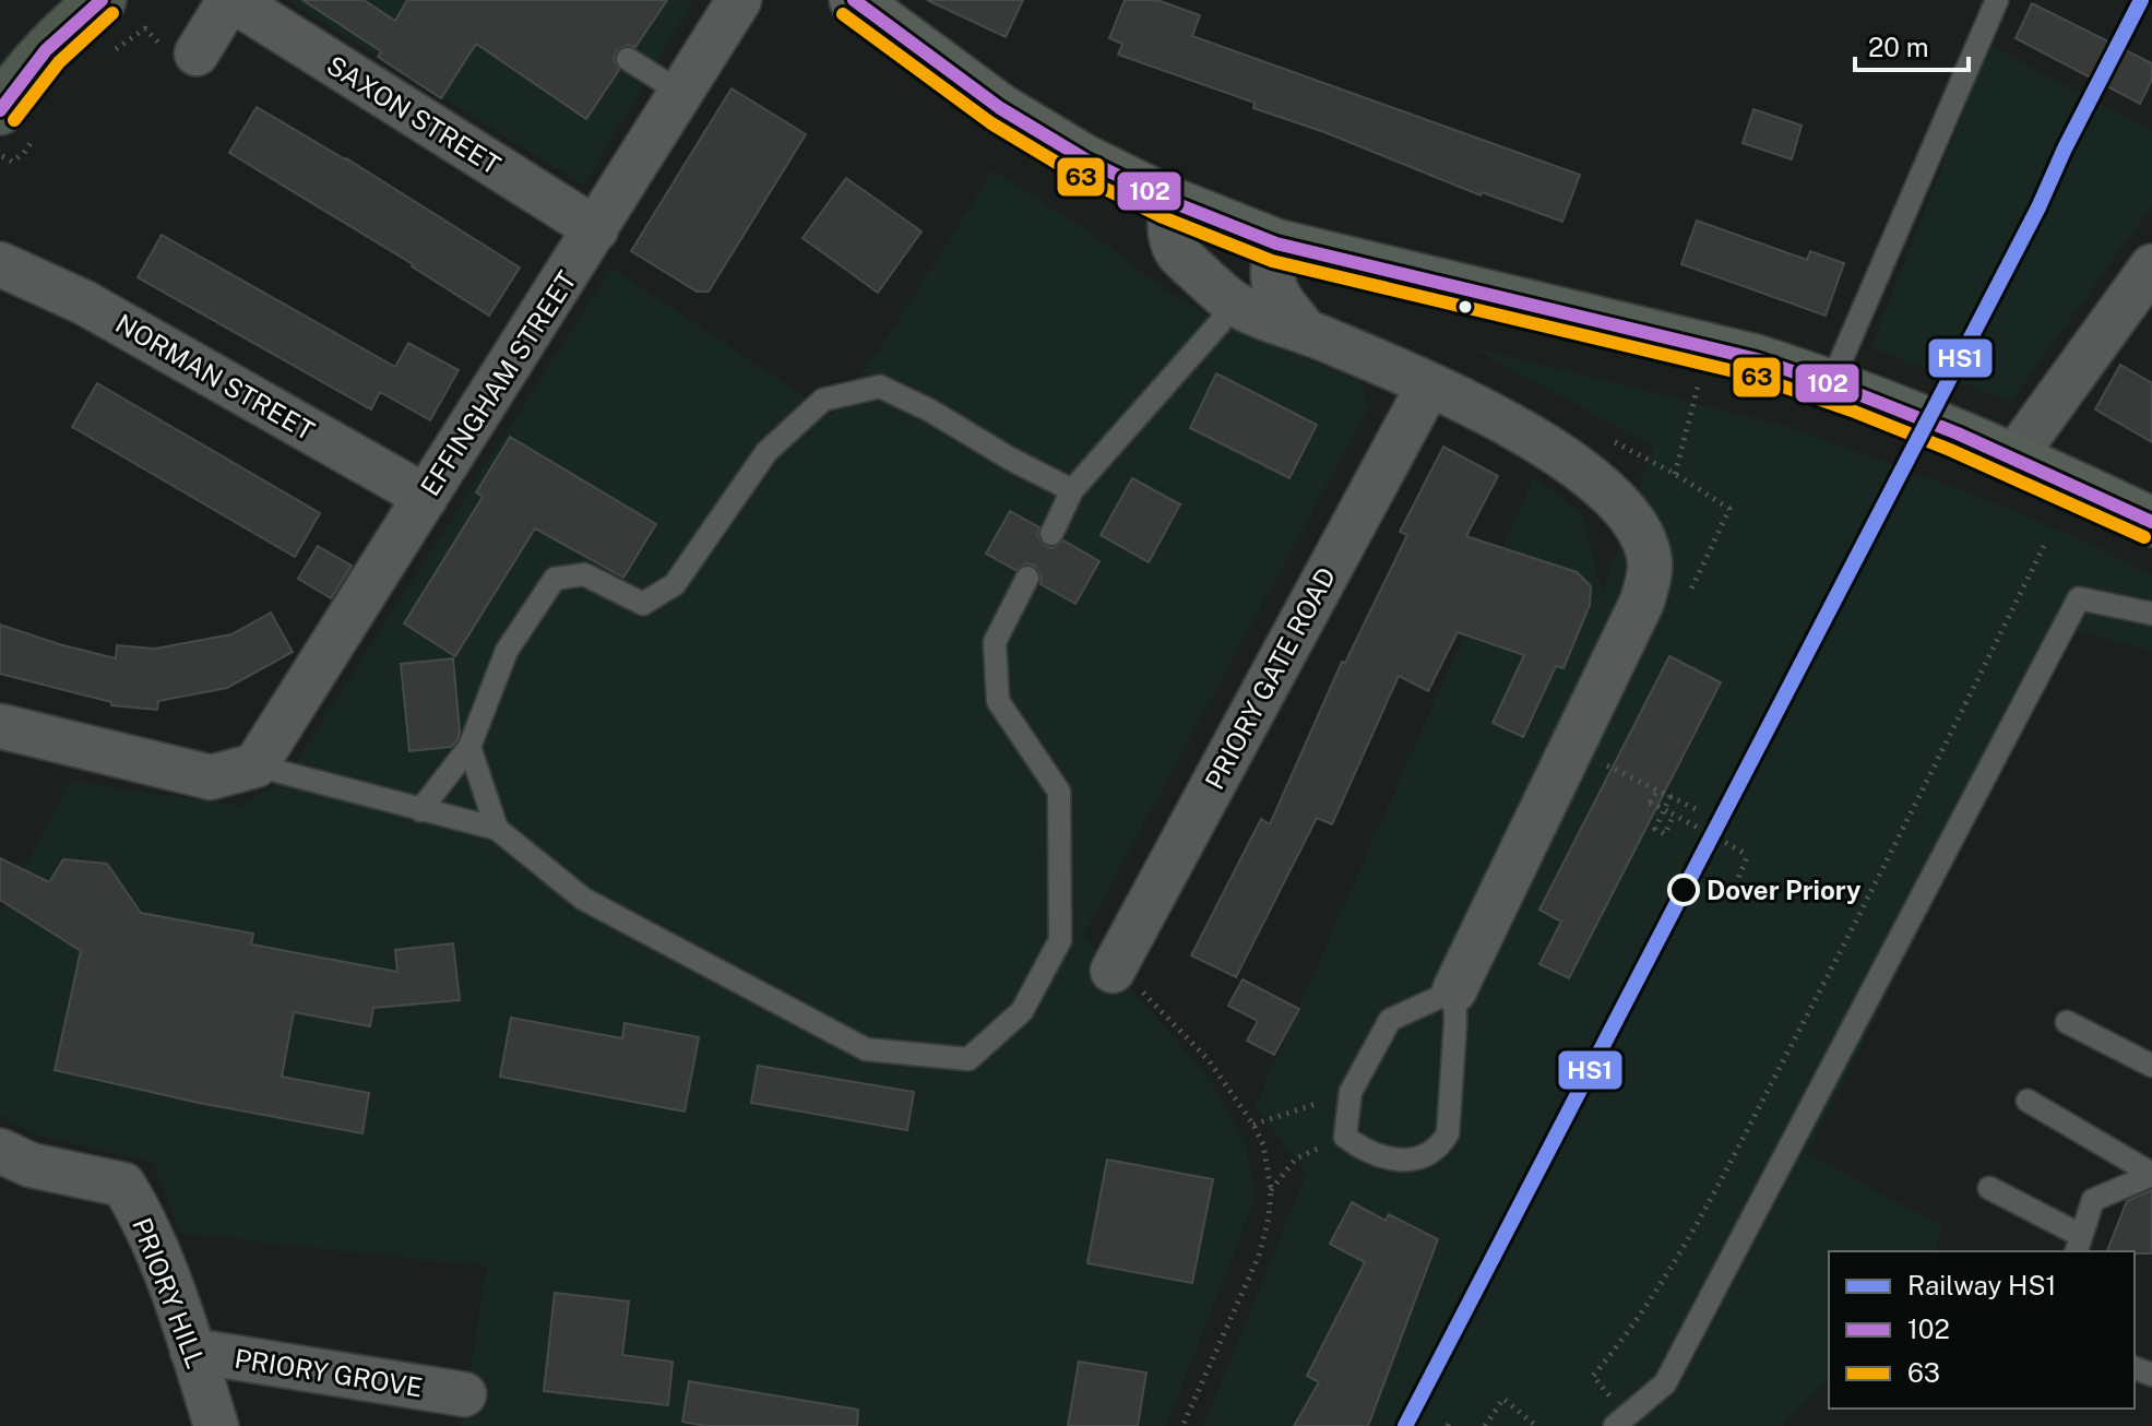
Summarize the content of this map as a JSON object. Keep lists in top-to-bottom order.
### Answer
{
  "streets": {
    "street": [
      "SAXON STREET",
      "NORMAN STREET",
      "EFFINGHAM STREET",
      "PRIORY GATE ROAD",
      "PRIORY HILL",
      "PRIORY GROVE"
    ]
  },
  "crossings": [
    ["SAXON STREET", "EFFINGHAM STREET"],
    ["NORMAN STREET", "EFFINGHAM STREET"],
    ["PRIORY HILL", "PRIORY GROVE"]
  ],
  "places": ["Dover Priory"],
  "lines": ["rail line HS1", "transit line 102", "transit line 63"],
  "legend": ["Railway HS1", "102", "63"],
  "scale_bar": "20 m"
}
